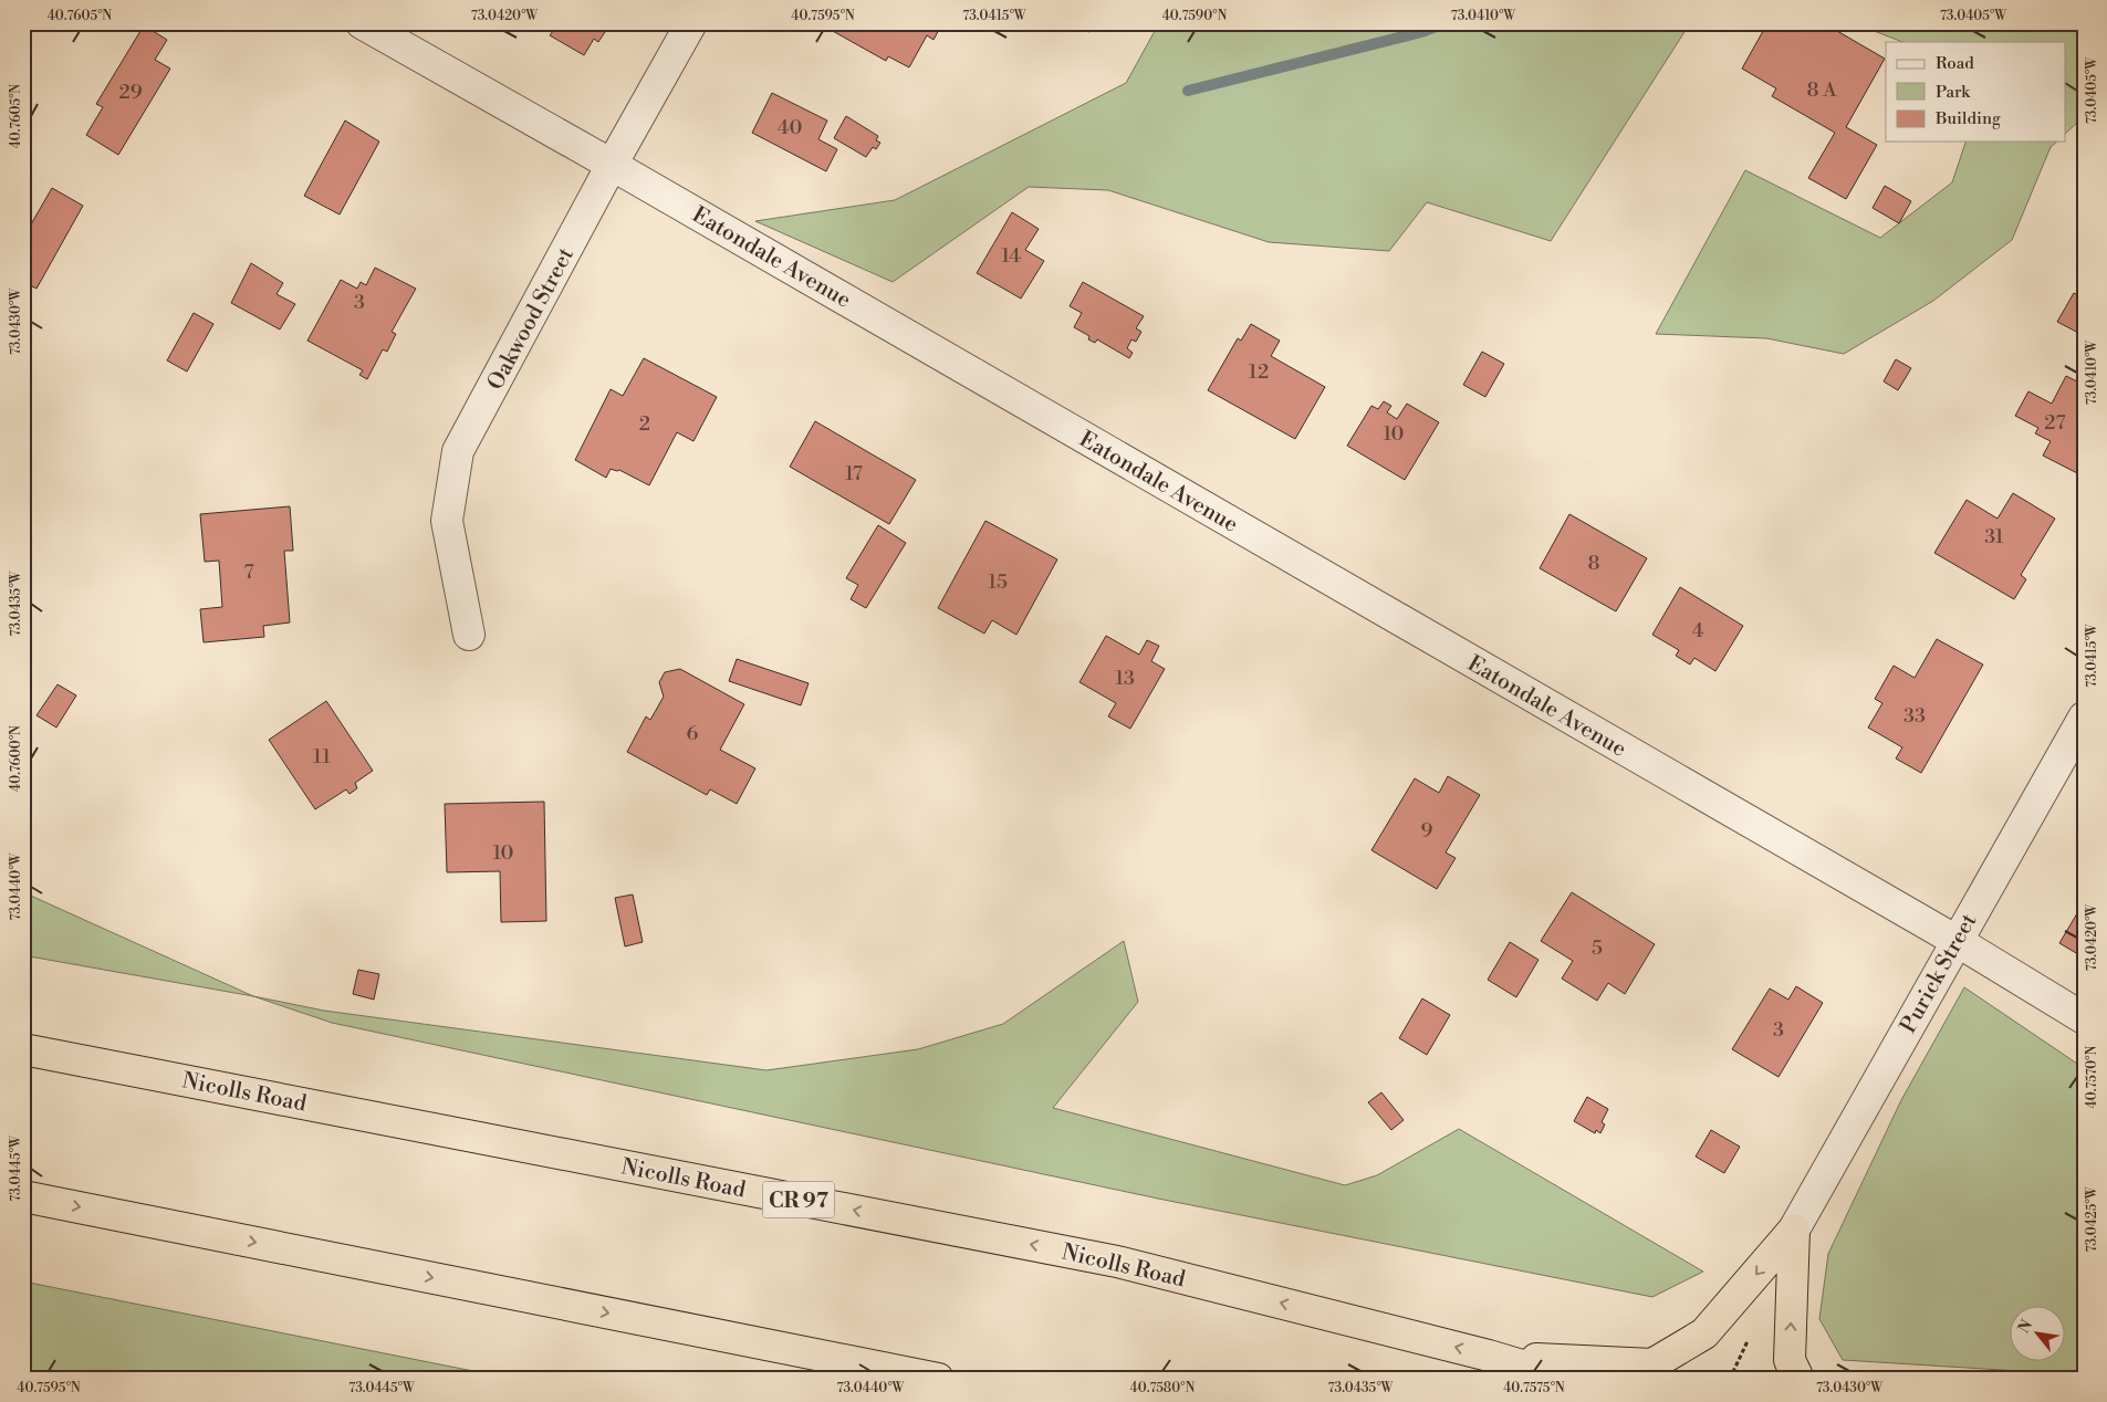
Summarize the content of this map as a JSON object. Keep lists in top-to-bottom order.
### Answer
{
  "streets": {
    "highway": ["Nicolls Road", "CR 97"],
    "street": ["Eatondale Avenue", "Oakwood Street", "Purick Street"]
  },
  "crossings": [
    ["Eatondale Avenue", "Oakwood Street"],
    ["Eatondale Avenue", "Purick Street"]
  ],
  "house_numbers": [
    "8 A",
    "29",
    "40",
    "14",
    "3",
    "12",
    "27",
    "2",
    "10",
    "17",
    "31",
    "8",
    "7",
    "15",
    "4",
    "13",
    "33",
    "6",
    "11",
    "9",
    "10",
    "5",
    "3"
  ],
  "legend": ["Road", "Park", "Building"],
  "north": "top left",
  "coordinates": [
    "40.7605°N",
    "73.0420°W",
    "40.7595°N",
    "73.0415°W",
    "40.7590°N",
    "73.0410°W",
    "73.0405°W",
    "73.0430°W",
    "73.0435°W",
    "40.7600°N",
    "73.0440°W",
    "40.7570°N",
    "73.0445°W",
    "73.0425°W",
    "40.7580°N",
    "40.7575°N"
  ]
}
